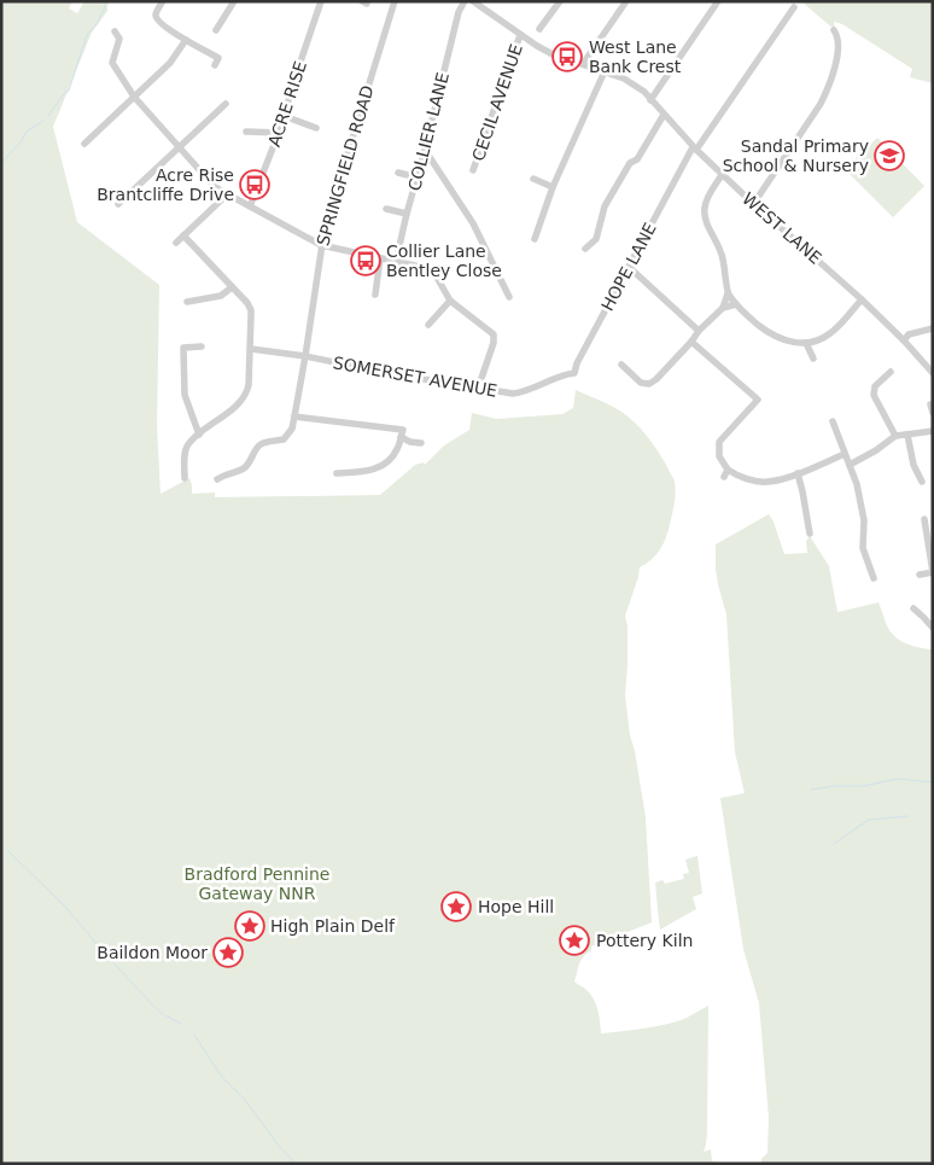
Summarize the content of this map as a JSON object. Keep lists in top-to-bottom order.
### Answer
{
  "streets": {
    "street": [
      "CECIL AVENUE",
      "ACRE RISE",
      "COLLIER LANE",
      "SPRINGFIELD ROAD",
      "WEST LANE",
      "HOPE LANE",
      "SOMERSET AVENUE"
    ]
  },
  "crossings": [
    ["CECIL AVENUE", "WEST LANE"],
    ["SPRINGFIELD ROAD", "SOMERSET AVENUE"],
    ["WEST LANE", "HOPE LANE"],
    ["HOPE LANE", "SOMERSET AVENUE"]
  ],
  "parks": ["Bradford Pennine Gateway NNR"],
  "places": {
    "bus stop": ["West Lane Bank Crest", "Acre Rise Brantcliffe Drive", "Collier Lane Bentley Close"],
    "school or university": ["Sandal Primary School & Nursery"],
    "place": [
      "Hope Hill",
      "High Plain Delf",
      "Pottery Kiln",
      "Baildon Moor"
    ]
  }
}
